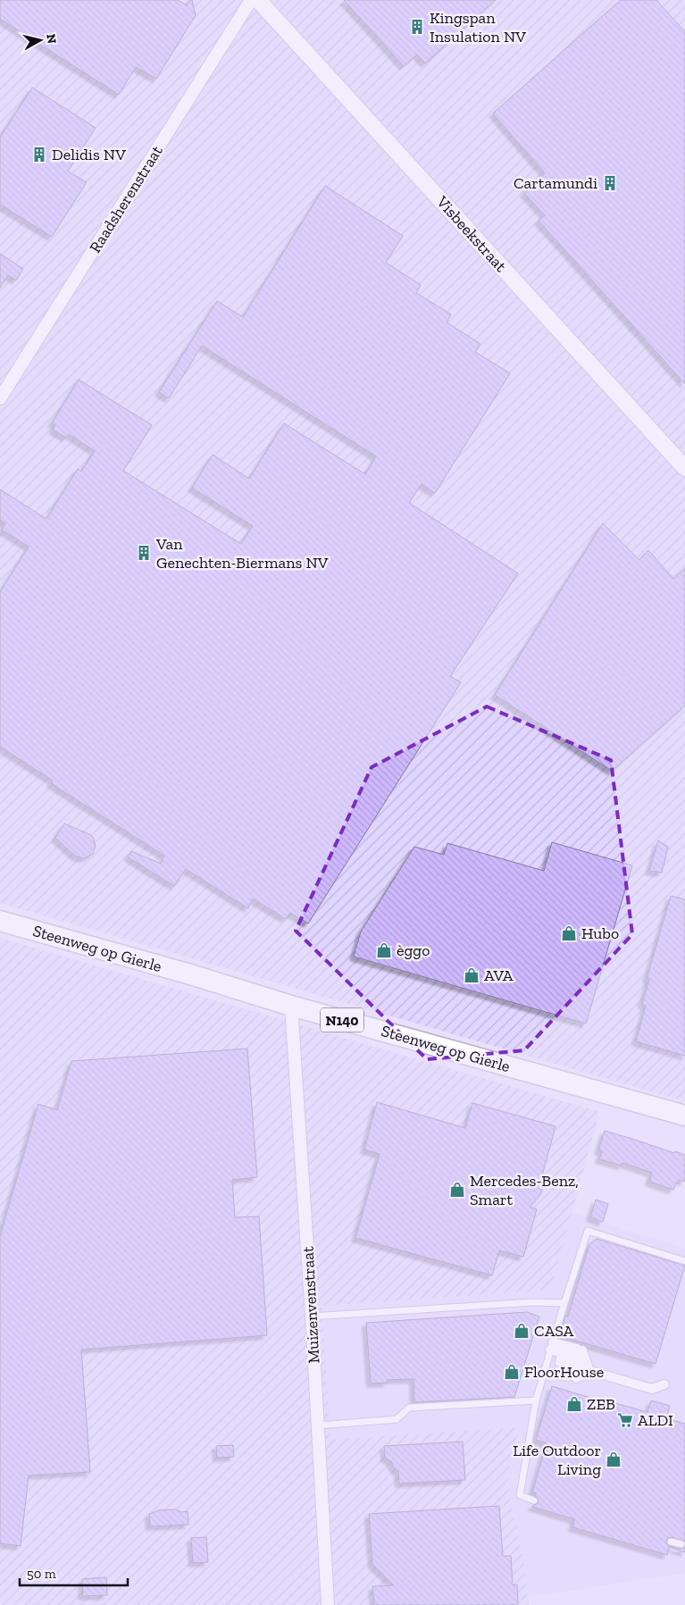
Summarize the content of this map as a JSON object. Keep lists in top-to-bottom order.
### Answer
{
  "streets": {
    "main road": ["Steenweg op Gierle", "N140"],
    "street": ["Raadsherenstraat", "Visbeekstraat", "Muizenvenstraat"]
  },
  "crossings": [
    ["Steenweg op Gierle", "Muizenvenstraat"]
  ],
  "places": {
    "building": [
      "Kingspan Insulation NV",
      "Delidis NV",
      "Cartamundi",
      "Van Genechten-Biermans NV"
    ],
    "shop": [
      "Hubo",
      "èggo",
      "AVA",
      "Mercedes-Benz, Smart",
      "CASA",
      "FloorHouse",
      "ZEB",
      "Life Outdoor Living"
    ],
    "supermarket": ["ALDI"]
  },
  "scale_bar": "50 m",
  "north": "right"
}
